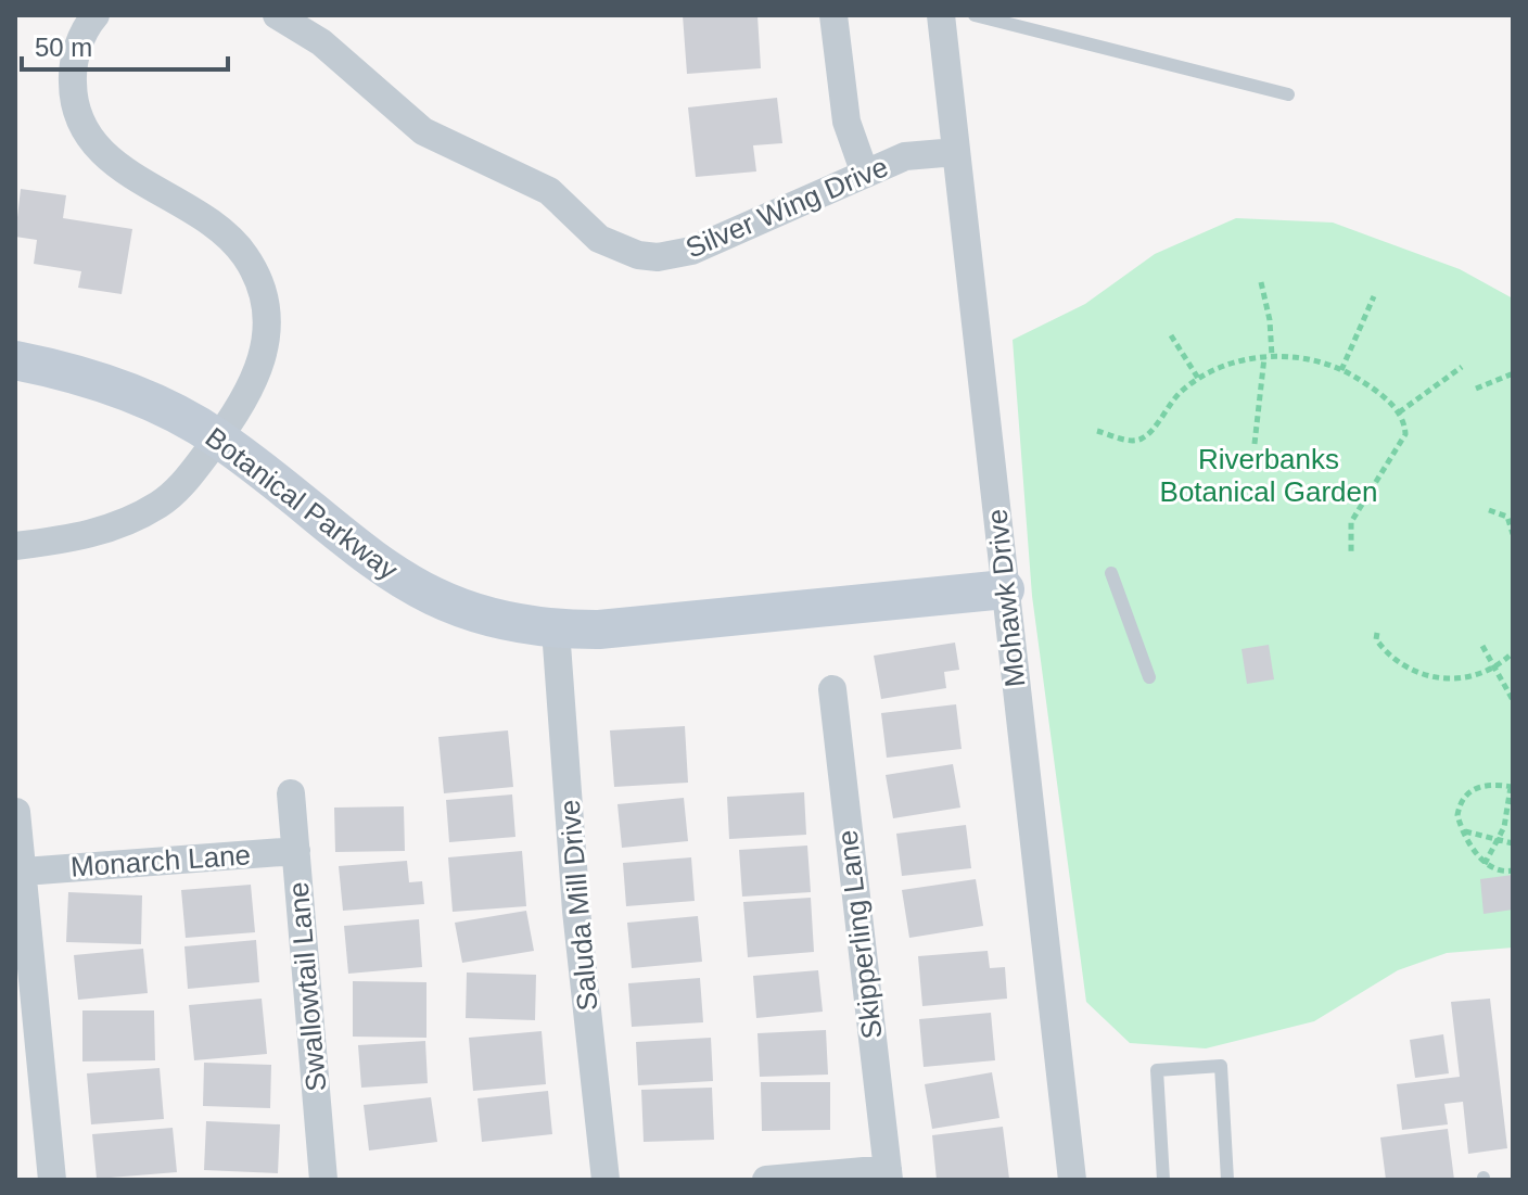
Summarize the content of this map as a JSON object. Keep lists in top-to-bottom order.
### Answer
{
  "streets": {
    "street": [
      "Silver Wing Drive",
      "Botanical Parkway",
      "Mohawk Drive",
      "Monarch Lane",
      "Saluda Mill Drive",
      "Skipperling Lane",
      "Swallowtail Lane"
    ]
  },
  "crossings": [
    ["Silver Wing Drive", "Mohawk Drive"],
    ["Botanical Parkway", "Mohawk Drive"],
    ["Botanical Parkway", "Saluda Mill Drive"],
    ["Monarch Lane", "Swallowtail Lane"]
  ],
  "parks": ["Riverbanks Botanical Garden"],
  "scale_bar": "50 m"
}
